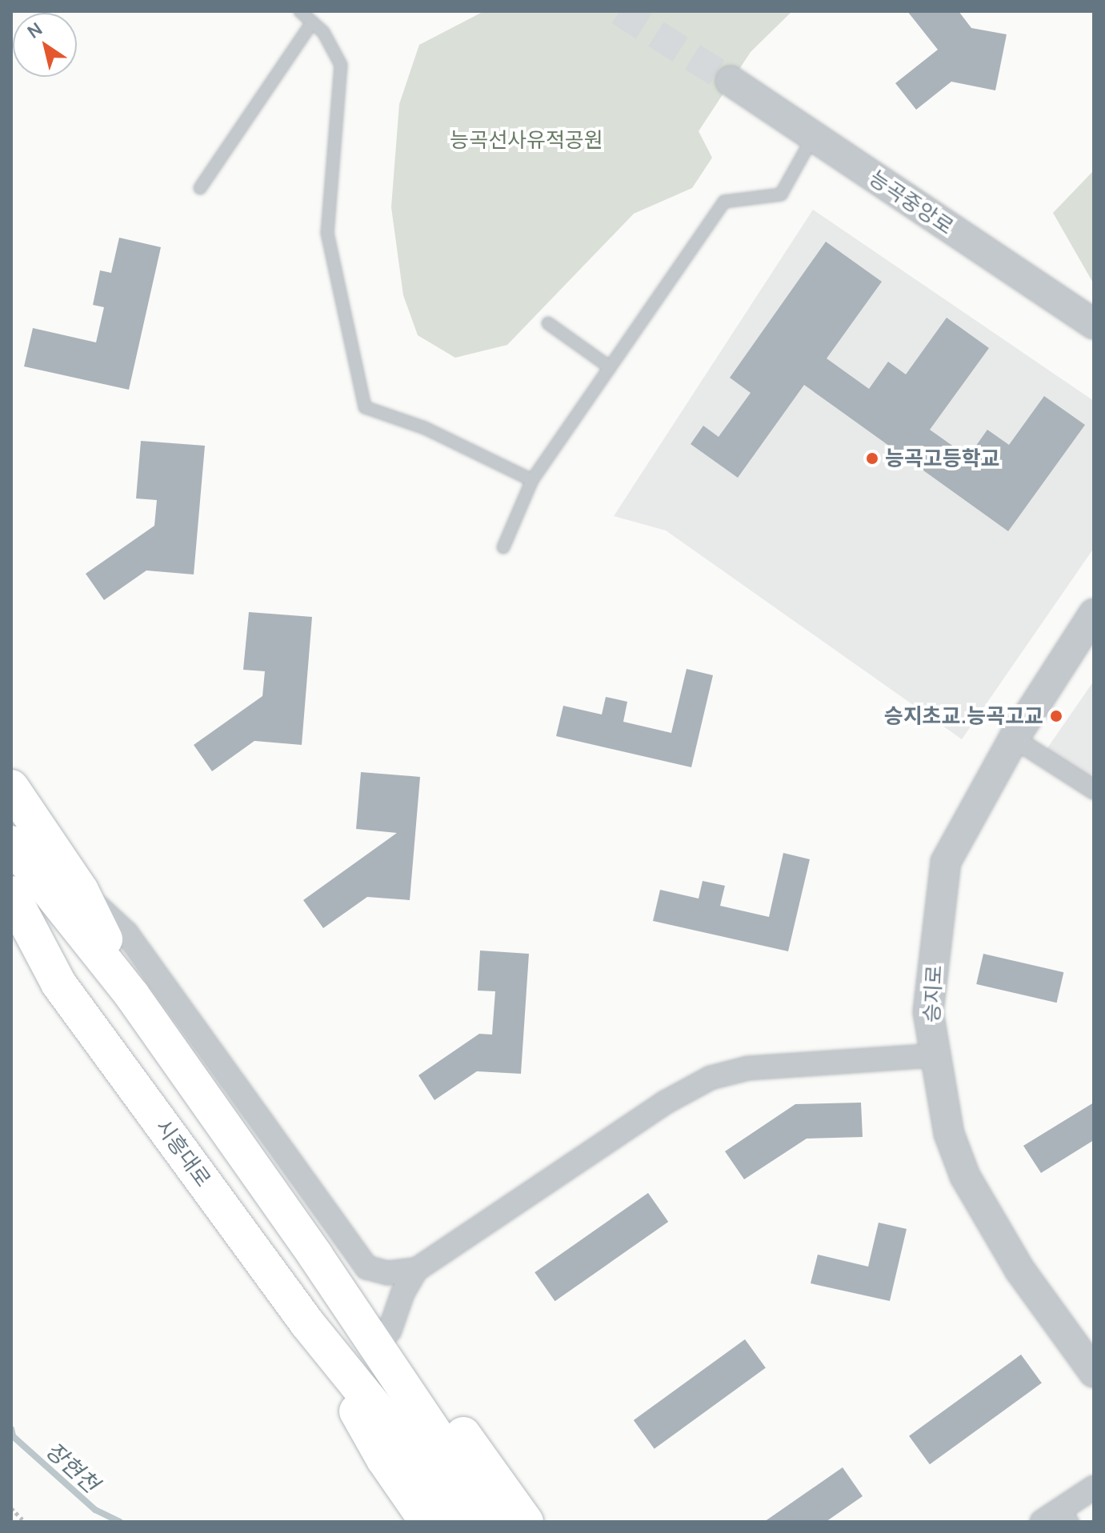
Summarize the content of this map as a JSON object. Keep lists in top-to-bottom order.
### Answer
{
  "streets": {
    "main road": ["시흥대로"],
    "street": ["능곡중앙로", "승지로"]
  },
  "water": ["장현천"],
  "parks": ["능곡선사유적공원"],
  "places": ["능곡고등학교", "승지초교.능곡고교"],
  "north": "top left"
}
